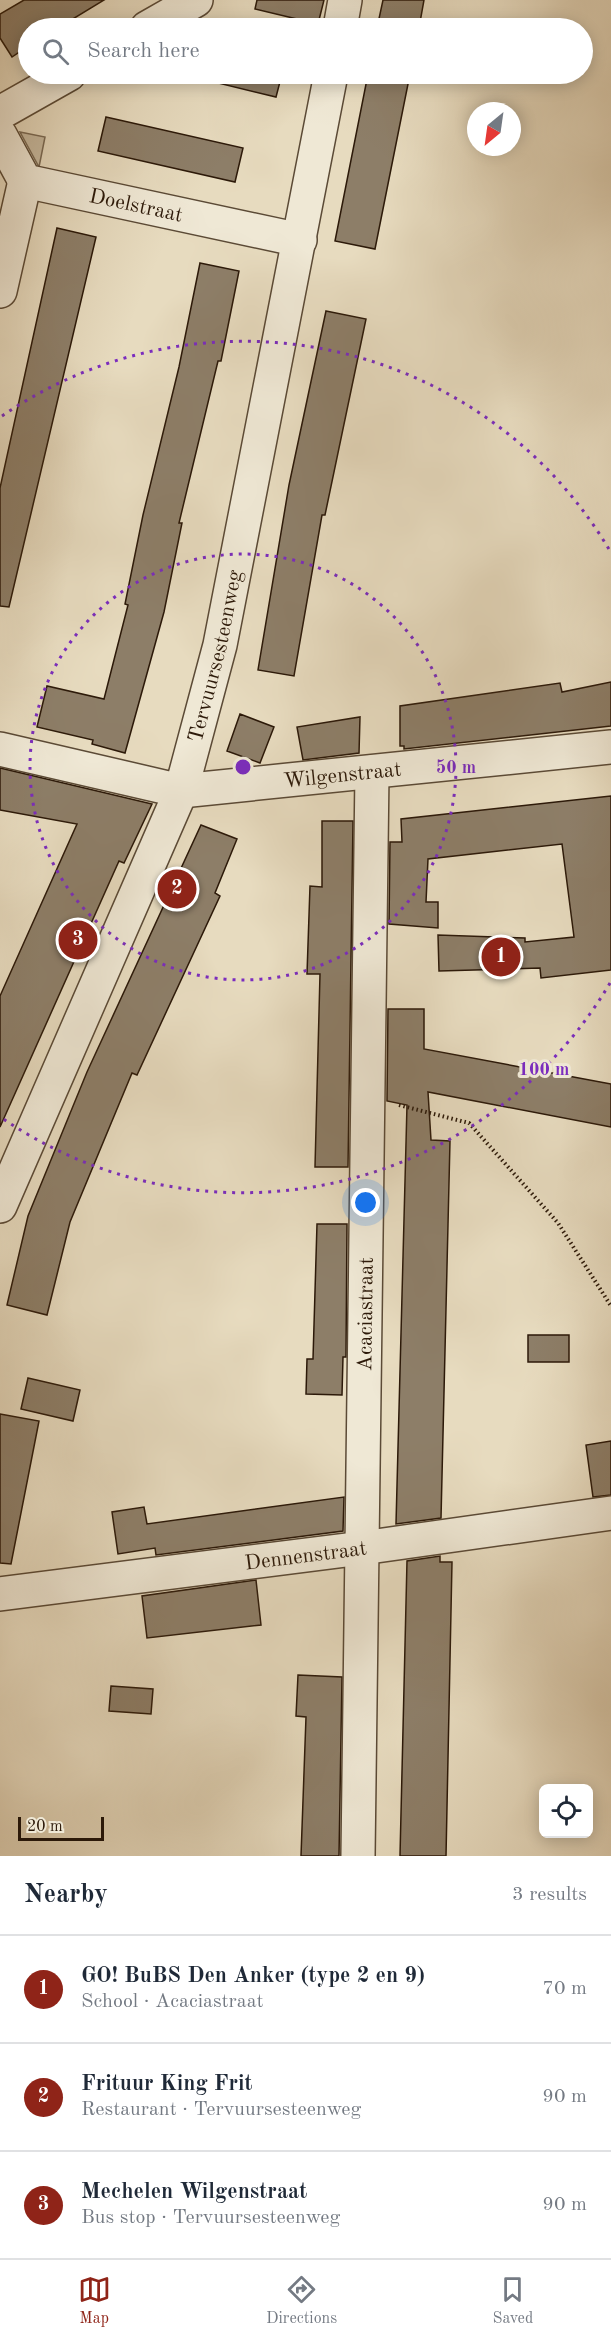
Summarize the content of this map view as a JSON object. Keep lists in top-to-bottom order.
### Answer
{
  "streets": {
    "street": [
      "Doelstraat",
      "Tervuursesteenweg",
      "Wilgenstraat",
      "Acaciastraat",
      "Dennenstraat"
    ]
  },
  "crossings": [
    ["Doelstraat", "Tervuursesteenweg"],
    ["Tervuursesteenweg", "Wilgenstraat"],
    ["Wilgenstraat", "Acaciastraat"],
    ["Acaciastraat", "Dennenstraat"]
  ],
  "scale_bar": "20 m",
  "north": "bottom left",
  "page": {
    "search": "Search here",
    "pins": ["2", "3", "1"],
    "scale": "20 m",
    "heading": ["Nearby", "3 results"],
    "list": [
      {
        "mark": "1",
        "name": "GO! BuBS Den Anker (type 2 en 9)",
        "note": "School · Acaciastraat",
        "value": "70 m"
      },
      {
        "mark": "2",
        "name": "Frituur King Frit",
        "note": "Restaurant · Tervuursesteenweg",
        "value": "90 m"
      },
      {
        "mark": "3",
        "name": "Mechelen Wilgenstraat",
        "note": "Bus stop · Tervuursesteenweg",
        "value": "90 m"
      }
    ],
    "nav": ["Map", "Directions", "Saved"]
  },
  "rings": ["50 m", "100 m"]
}
